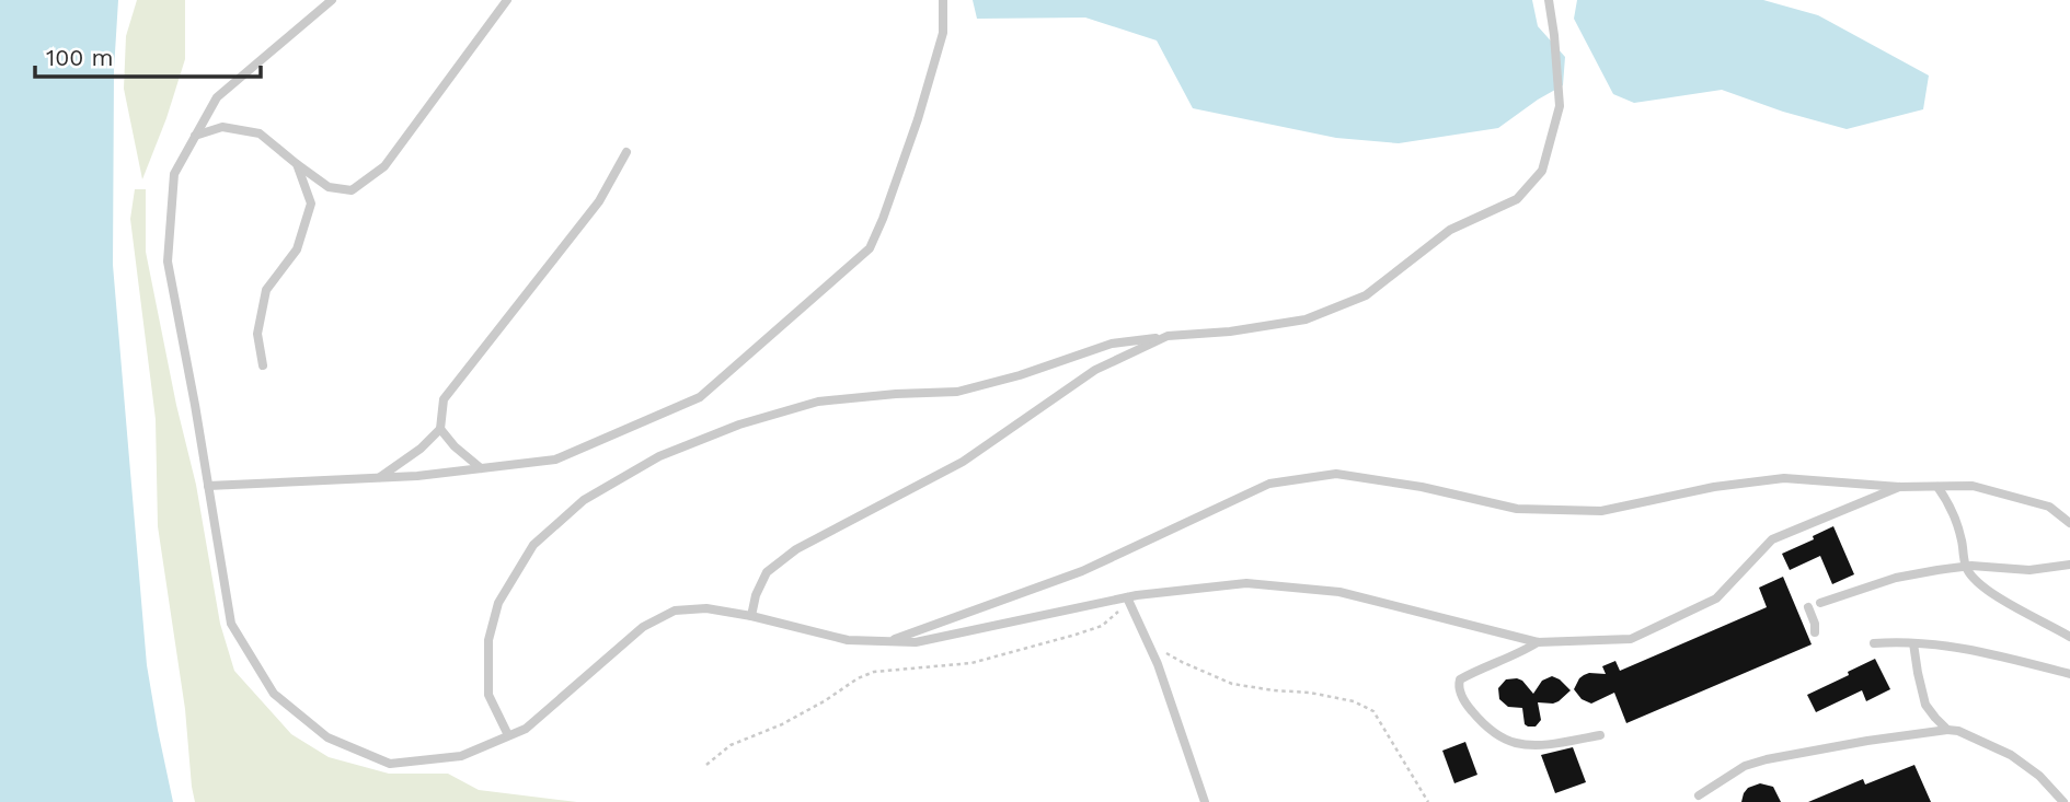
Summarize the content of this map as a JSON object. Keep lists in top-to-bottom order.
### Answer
{
  "scale_bar": "100 m"
}
